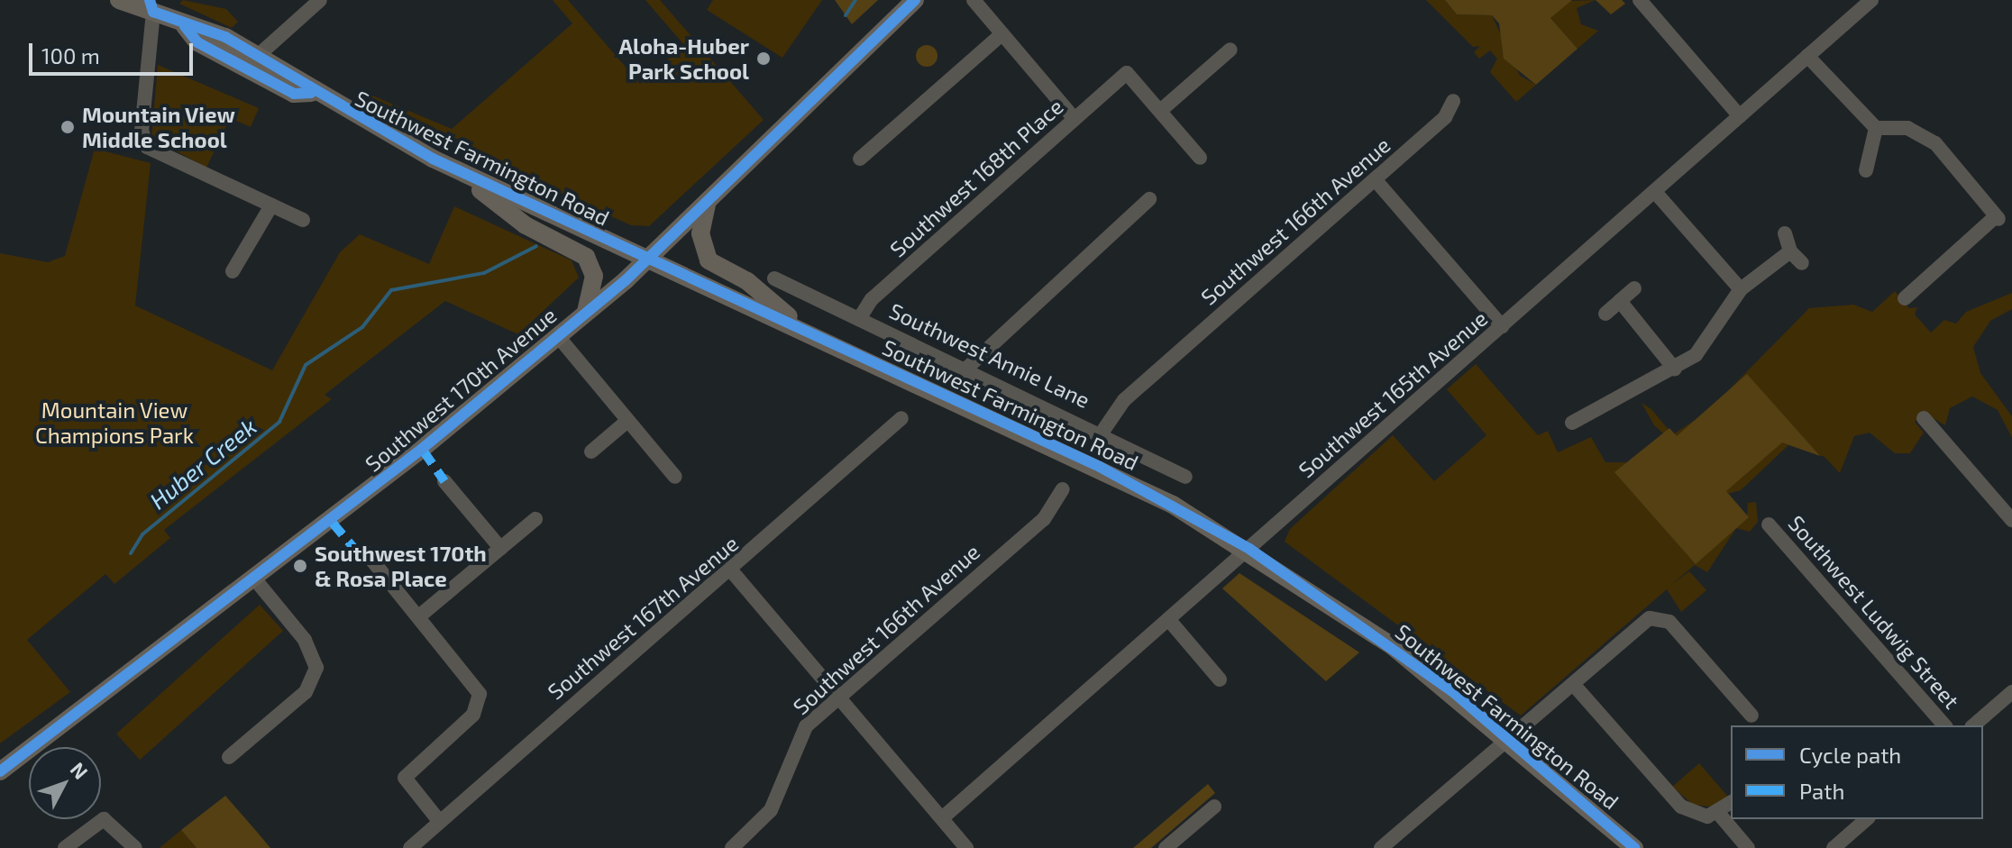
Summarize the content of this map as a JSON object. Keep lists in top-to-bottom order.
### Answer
{
  "streets": {
    "main road": ["Southwest Farmington Road", "Southwest 170th Avenue"],
    "street": [
      "Southwest 168th Place",
      "Southwest 166th Avenue",
      "Southwest Annie Lane",
      "Southwest 165th Avenue",
      "Southwest Ludwig Street",
      "Southwest 167th Avenue"
    ]
  },
  "crossings": [
    ["Southwest Farmington Road", "Southwest 170th Avenue"],
    ["Southwest Farmington Road", "Southwest 165th Avenue"],
    ["Southwest 168th Place", "Southwest Annie Lane"],
    ["Southwest 166th Avenue", "Southwest Annie Lane"]
  ],
  "water": ["Huber Creek"],
  "parks": ["Mountain View Champions Park"],
  "places": ["Aloha-Huber Park School", "Mountain View Middle School", "Southwest 170th & Rosa Place"],
  "legend": ["Cycle path", "Path"],
  "scale_bar": "100 m",
  "north": "top right"
}
